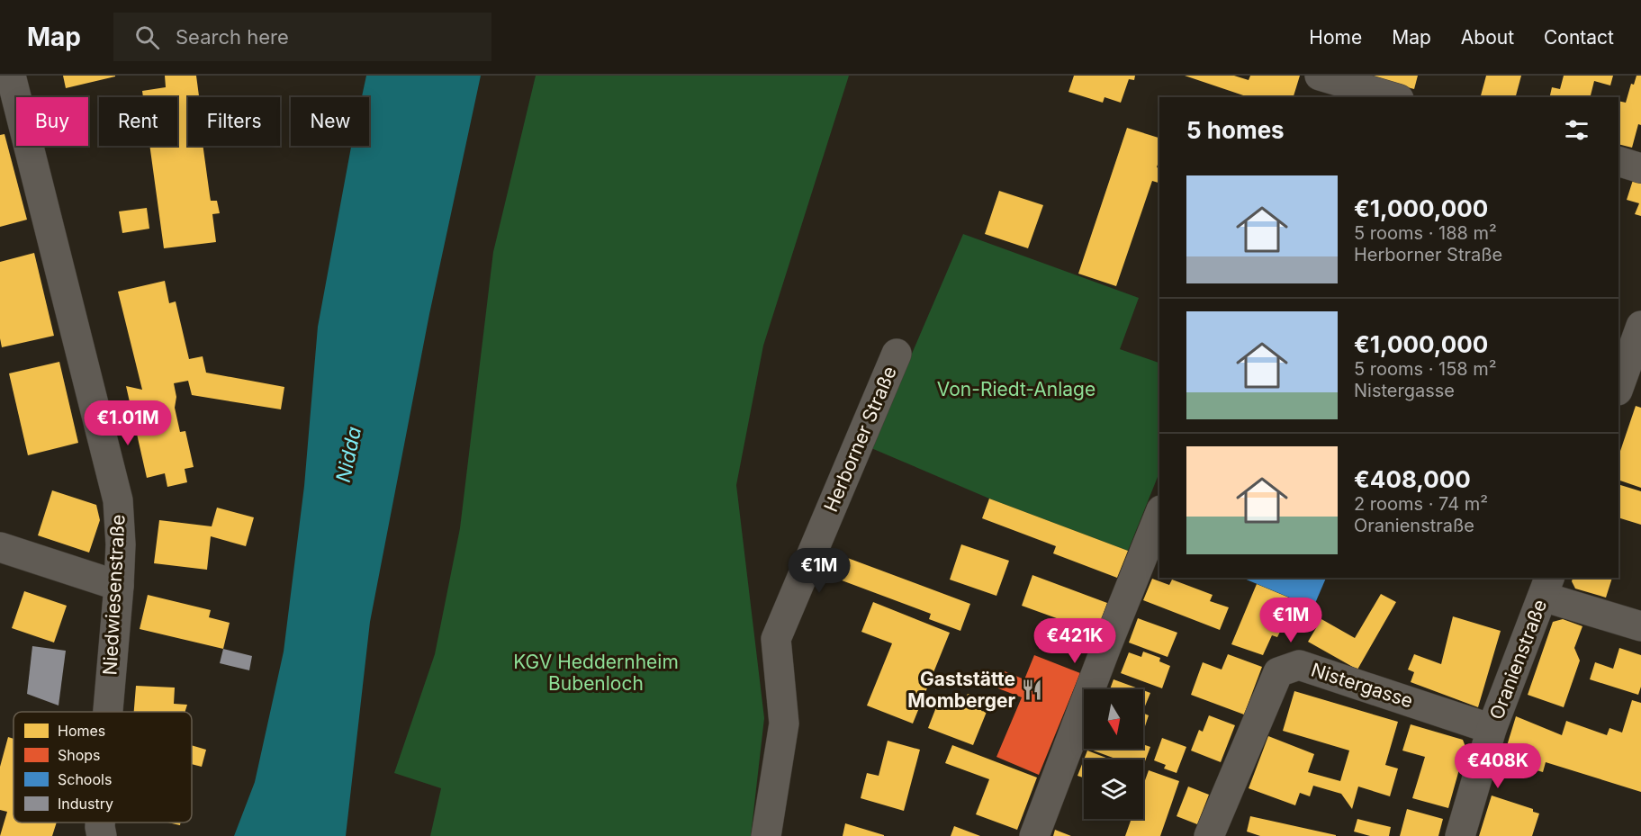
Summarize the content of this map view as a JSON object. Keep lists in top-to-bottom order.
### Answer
{
  "streets": {
    "street": [
      "Herborner Straße",
      "Niedwiesenstraße",
      "Oranienstraße",
      "Nistergasse"
    ]
  },
  "crossings": [
    ["Oranienstraße", "Nistergasse"]
  ],
  "water": ["Nidda"],
  "parks": ["Von-Riedt-Anlage", "KGV Heddernheim Bubenloch"],
  "places": {
    "restaurant": ["Gaststätte Momberger"]
  },
  "legend": [
    "Homes",
    "Shops",
    "Schools",
    "Industry"
  ],
  "north": "bottom",
  "page": {
    "header": "Map",
    "search": "Search here",
    "nav": [
      "Home",
      "Map",
      "About",
      "Contact"
    ],
    "chip": [
      "Buy",
      "Rent",
      "Filters",
      "New"
    ],
    "heading": "5 homes",
    "list": [
      {
        "name": "€1,000,000",
        "note": "5 rooms · 188 m² · Herborner Straße"
      },
      {
        "name": "€1,000,000",
        "note": "5 rooms · 158 m² · Nistergasse"
      },
      {
        "name": "€408,000",
        "note": "2 rooms · 74 m² · Oranienstraße"
      }
    ],
    "price": [
      "€1.01M",
      "€1M",
      "€1M",
      "€421K",
      "€408K"
    ]
  }
}
